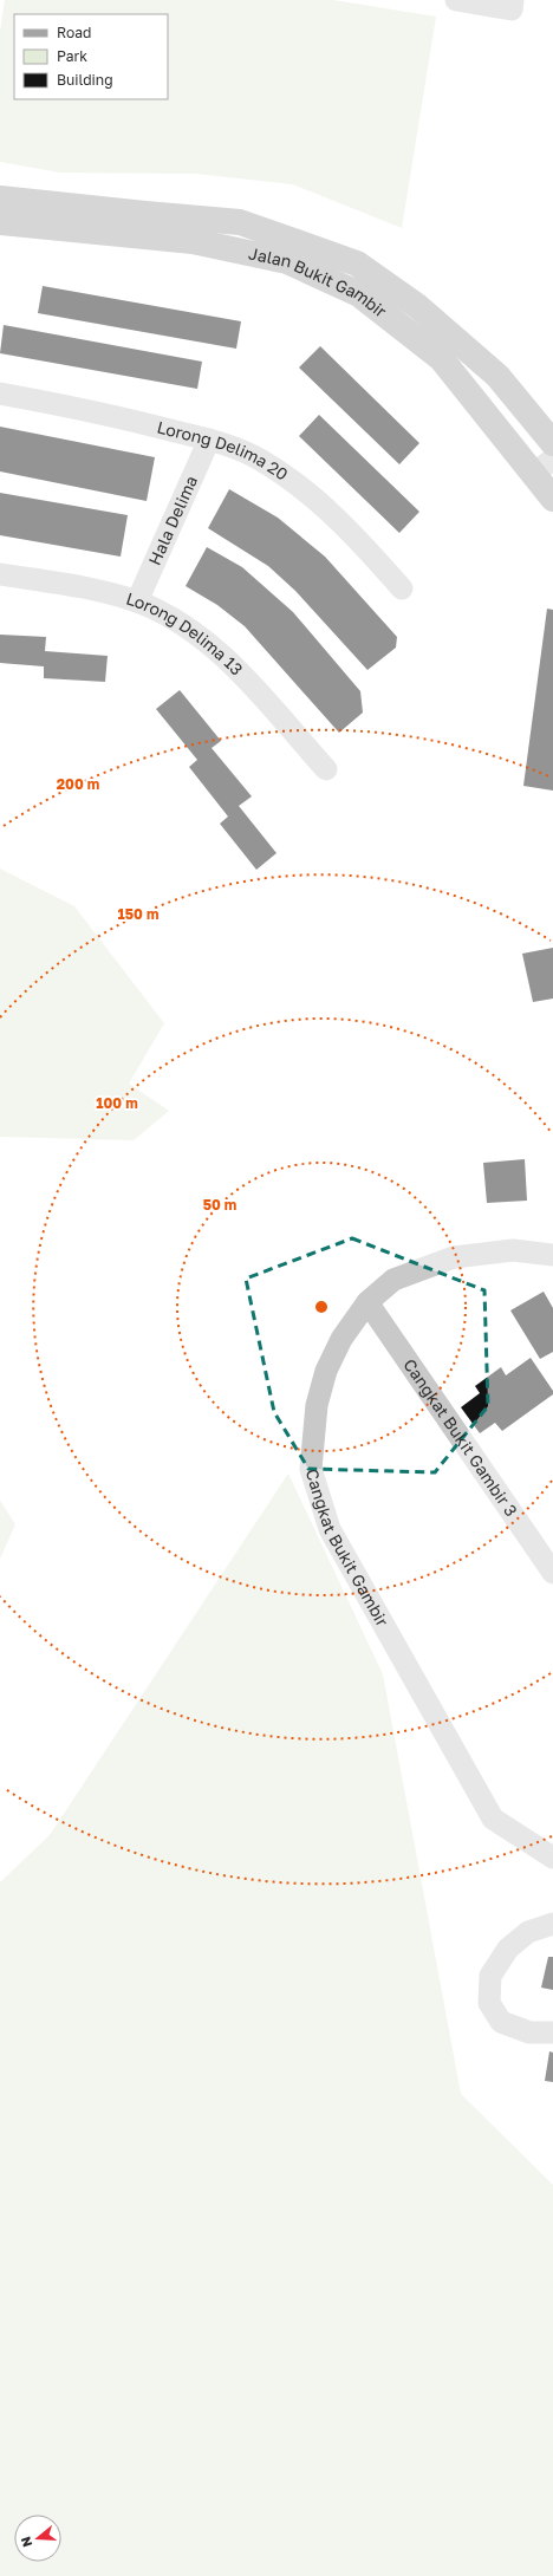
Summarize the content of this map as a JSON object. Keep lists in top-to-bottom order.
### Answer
{
  "streets": {
    "main road": ["Jalan Bukit Gambir"],
    "street": [
      "Lorong Delima 20",
      "Hala Delima",
      "Lorong Delima 13",
      "Cangkat Bukit Gambir 3",
      "Cangkat Bukit Gambir"
    ]
  },
  "crossings": [
    ["Lorong Delima 20", "Hala Delima"],
    ["Hala Delima", "Lorong Delima 13"],
    ["Cangkat Bukit Gambir 3", "Cangkat Bukit Gambir"]
  ],
  "legend": ["Road", "Park", "Building"],
  "north": "left",
  "rings": [
    "200 m",
    "150 m",
    "100 m",
    "50 m"
  ]
}
